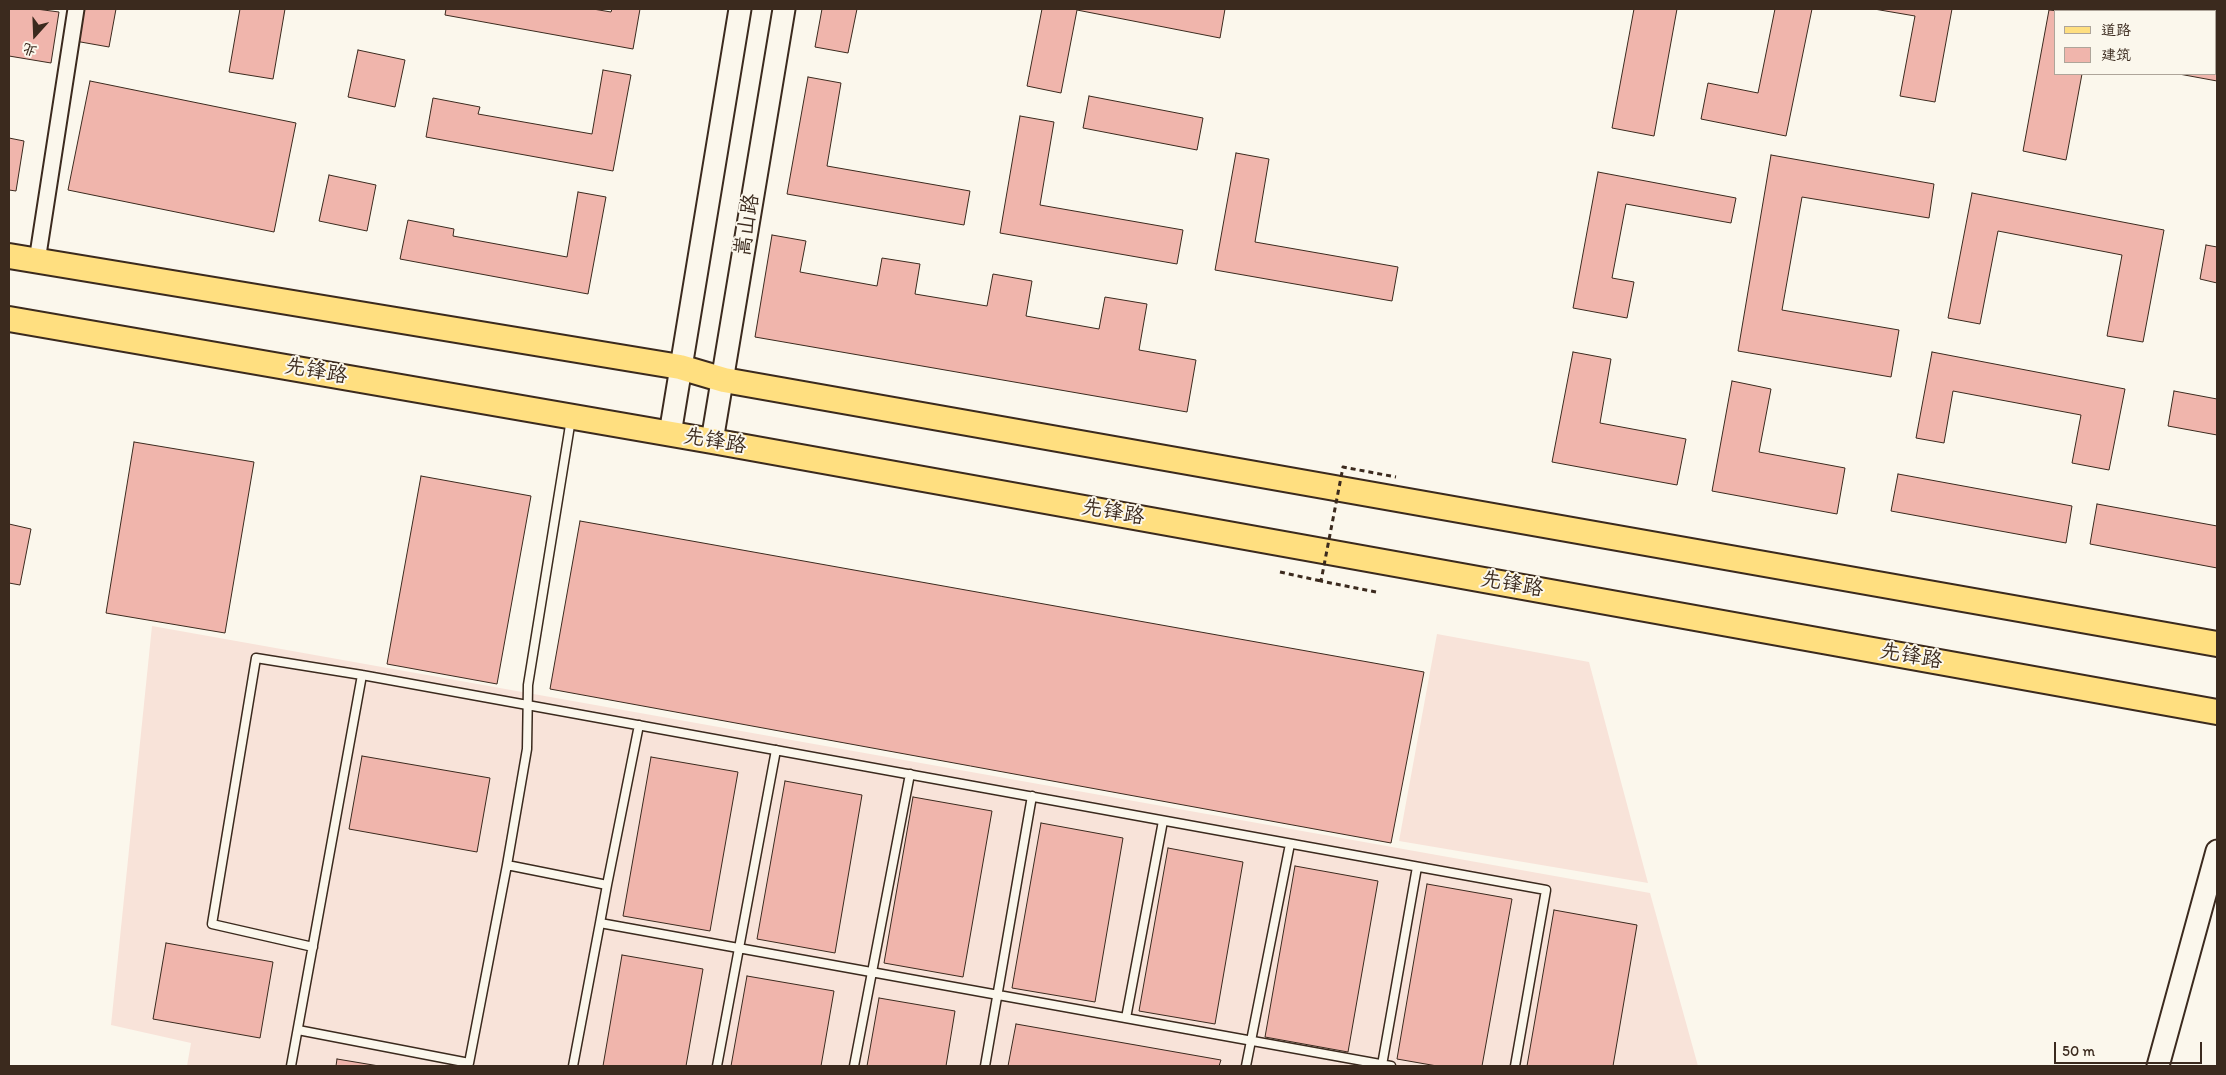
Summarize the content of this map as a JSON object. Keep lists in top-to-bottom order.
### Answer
{
  "streets": {
    "main road": ["嵩山路", "先锋路"]
  },
  "crossings": [
    ["嵩山路", "先锋路"]
  ],
  "legend": ["道路", "建筑"],
  "scale_bar": "50 m",
  "north": "bottom"
}
